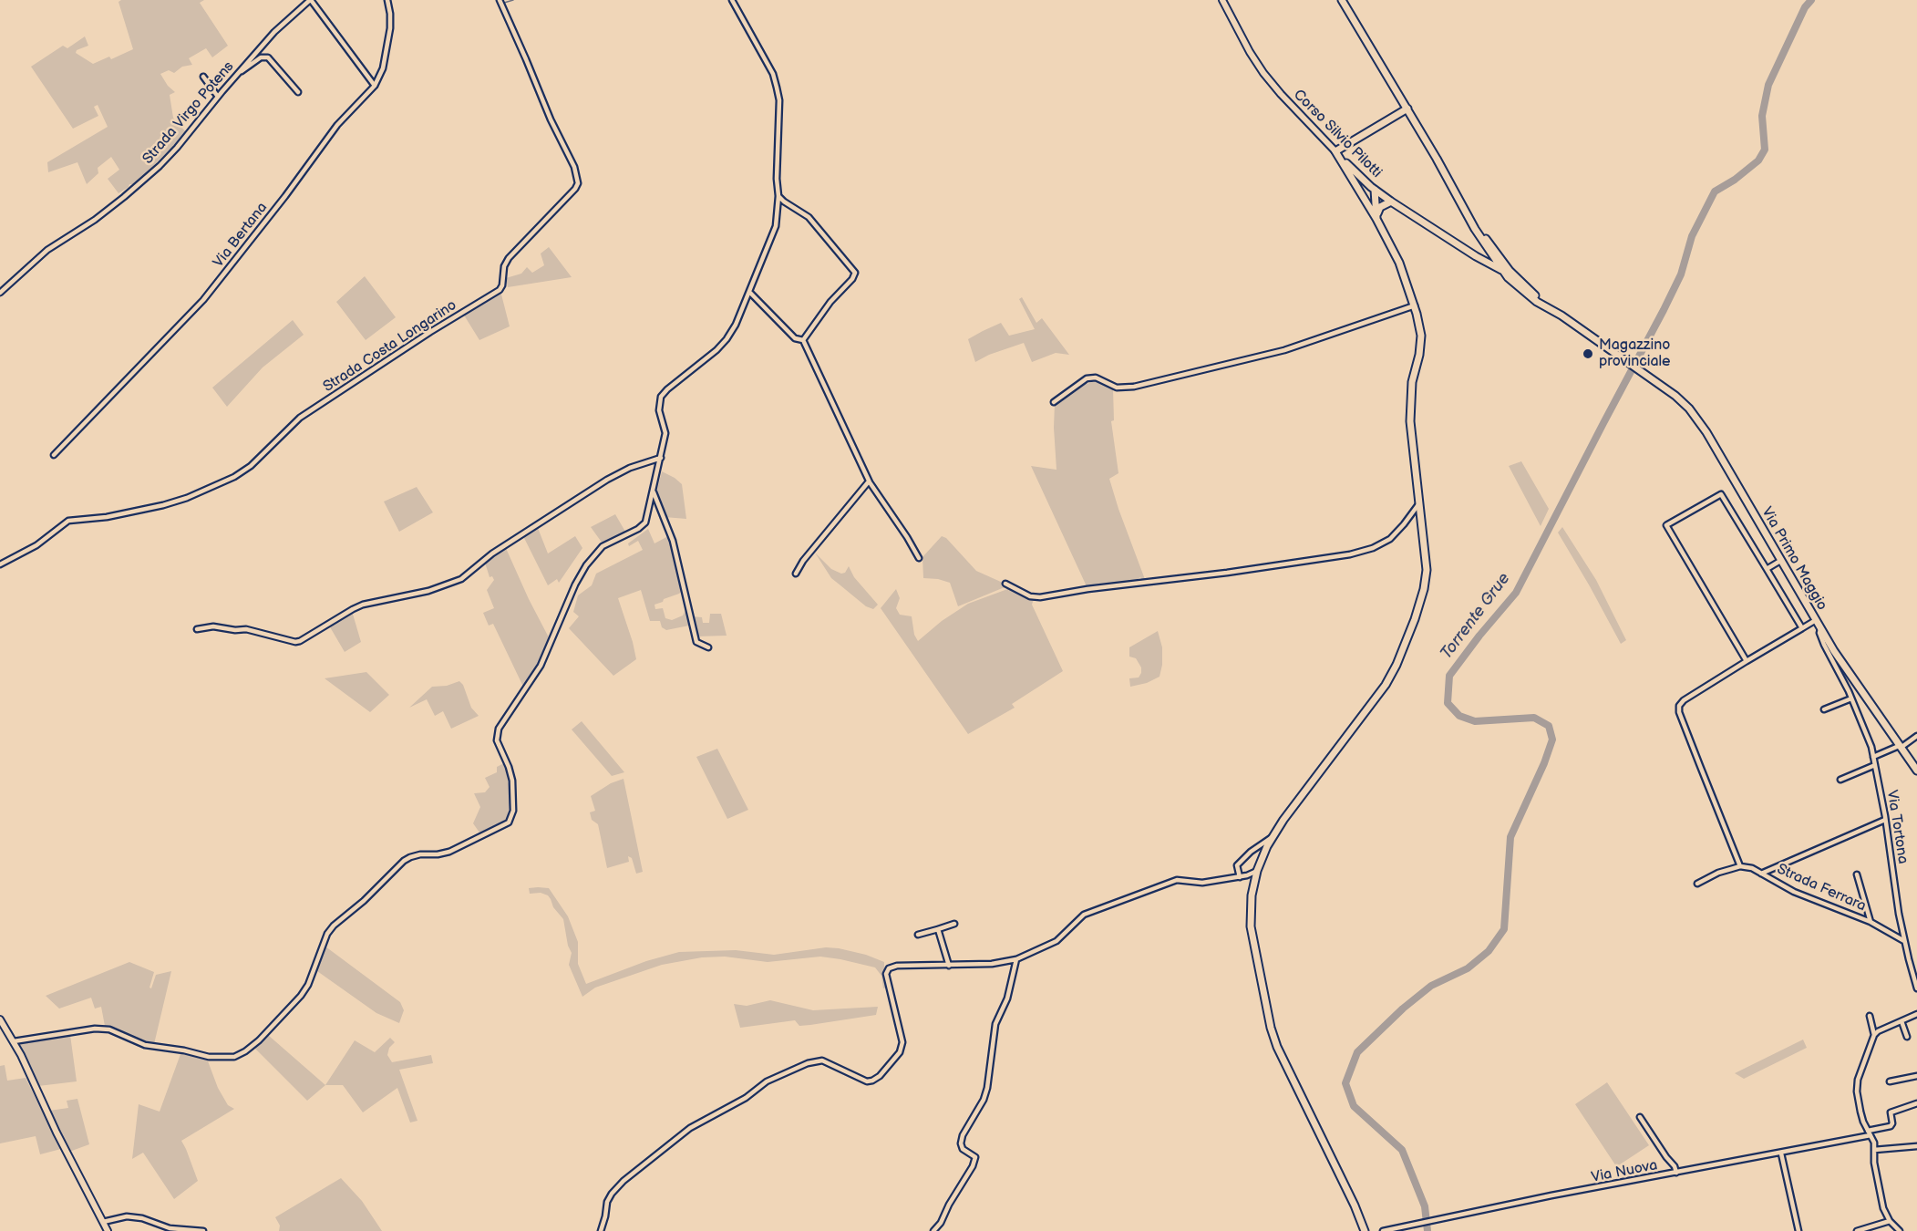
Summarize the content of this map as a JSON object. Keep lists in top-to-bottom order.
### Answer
{
  "streets": {
    "main road": ["Corso Silvio Pilotti", "Via Primo Maggio"],
    "street": [
      "Strada Virgo Potens",
      "Via Bertana",
      "Strada Costa Longarino",
      "Via Tortona",
      "Strada Ferrara",
      "Via Nuova"
    ]
  },
  "crossings": [
    ["Via Primo Maggio", "Via Tortona"],
    ["Via Tortona", "Strada Ferrara"]
  ],
  "water": ["Torrente Grue"],
  "places": ["Magazzino provinciale"]
}
